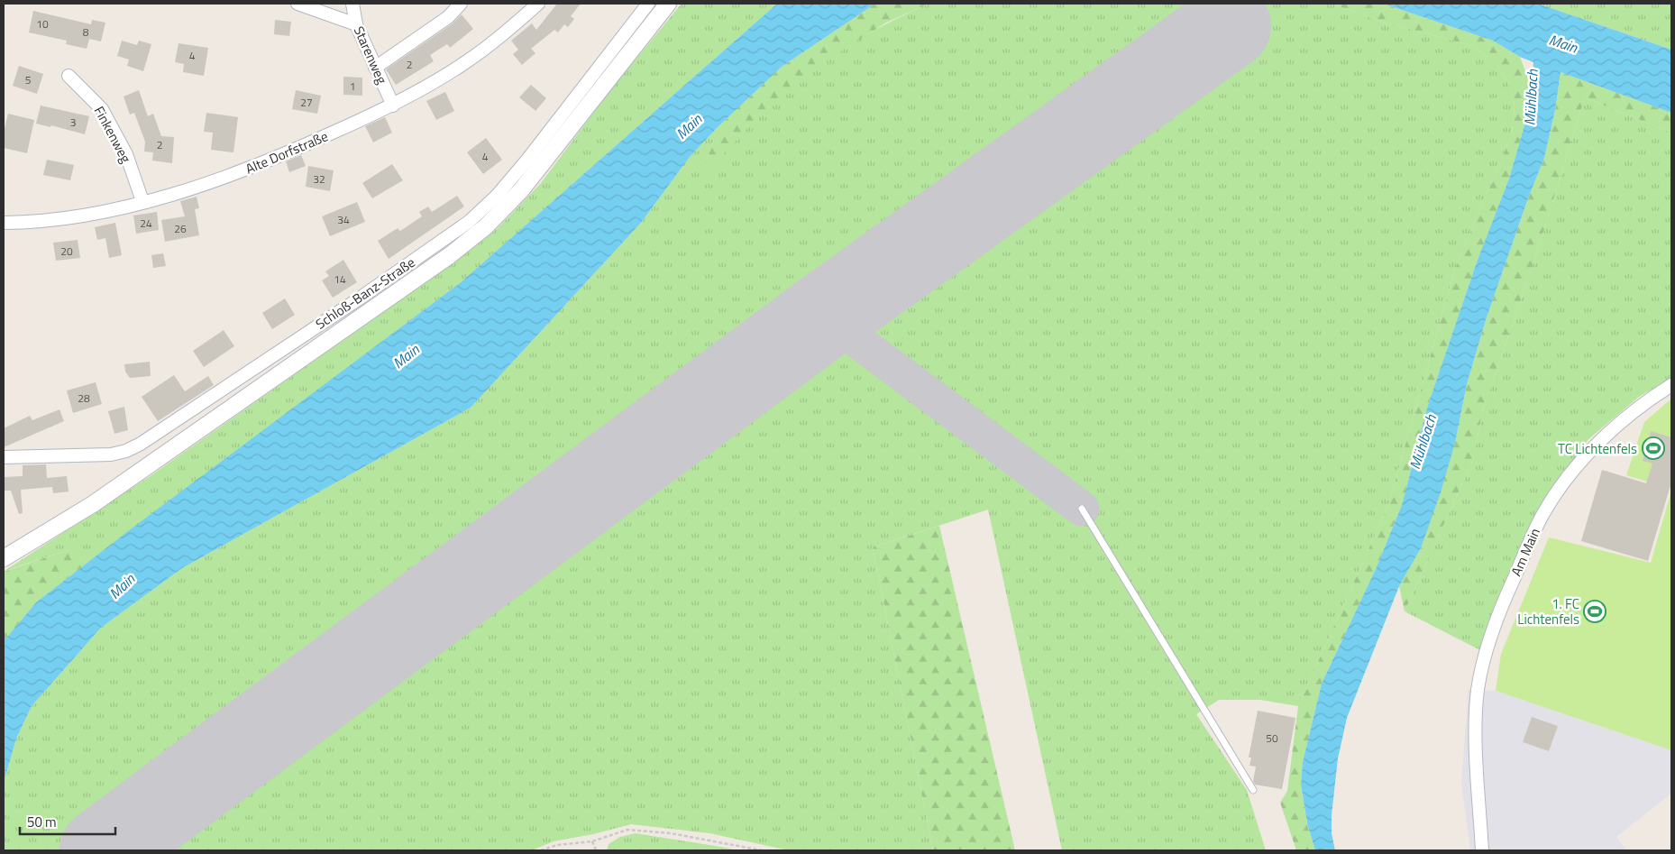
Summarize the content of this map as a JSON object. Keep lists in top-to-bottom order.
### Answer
{
  "streets": {
    "street": [
      "Starenweg",
      "Finkenweg",
      "Alte Dorfstraße",
      "Schloß-Banz-Straße",
      "Am Main"
    ]
  },
  "crossings": [
    ["Starenweg", "Alte Dorfstraße"],
    ["Finkenweg", "Alte Dorfstraße"]
  ],
  "water": ["Main", "Mühlbach"],
  "places": {
    "sports": ["TC Lichtenfels", "1. FC Lichtenfels"]
  },
  "house_numbers": [
    "10",
    "8",
    "4",
    "2",
    "5",
    "1",
    "27",
    "3",
    "2",
    "4",
    "32",
    "34",
    "24",
    "26",
    "20",
    "14",
    "28",
    "50"
  ],
  "scale_bar": "50 m"
}
